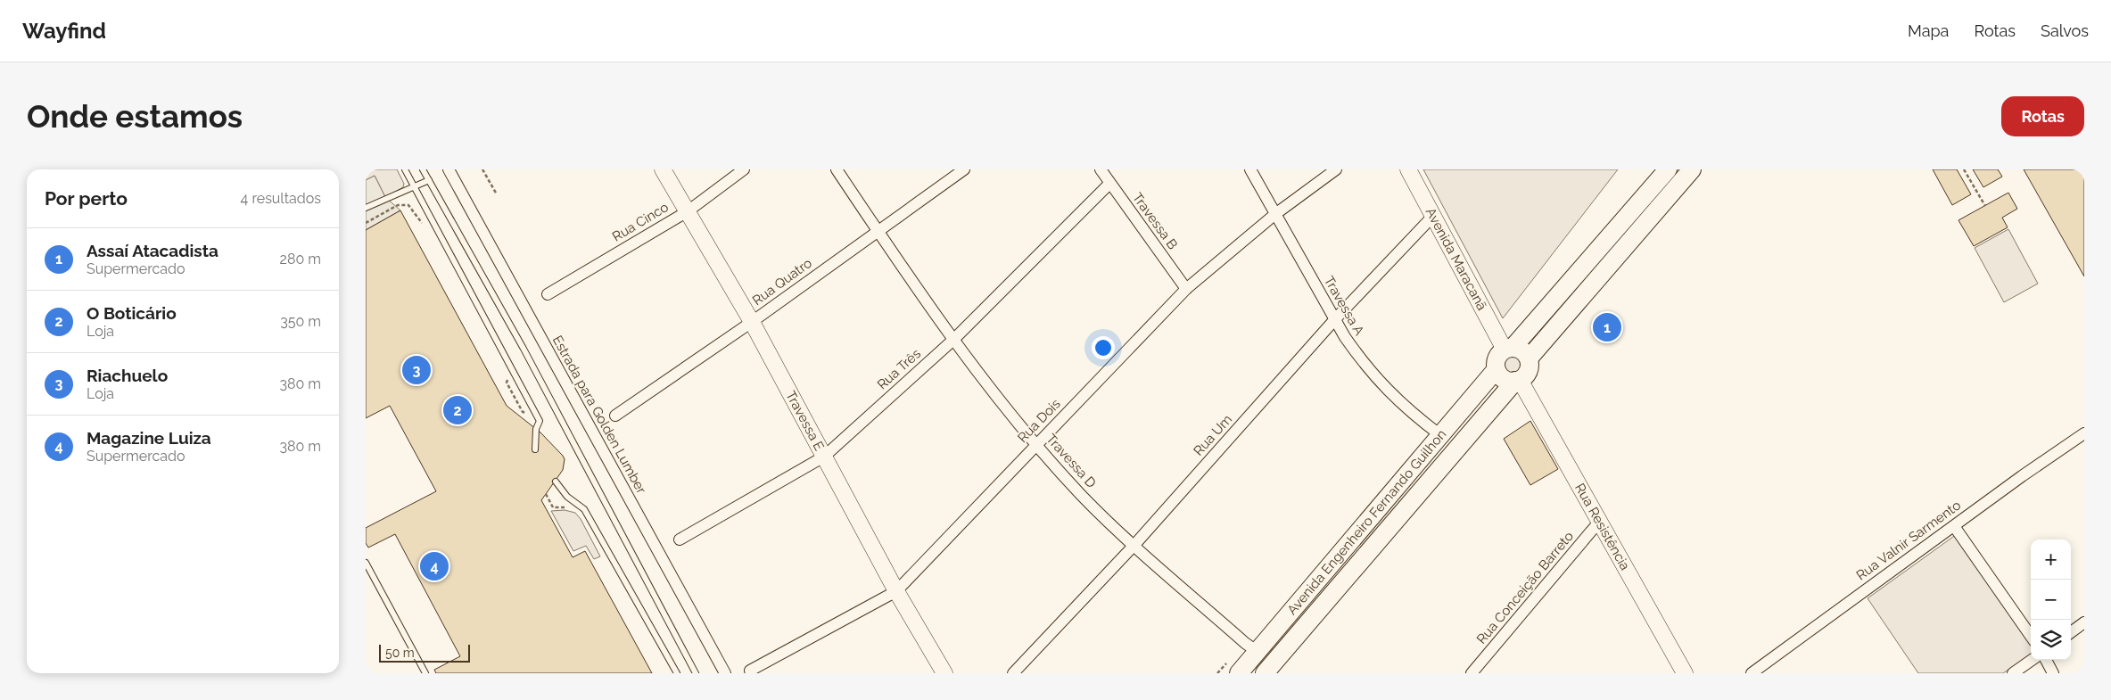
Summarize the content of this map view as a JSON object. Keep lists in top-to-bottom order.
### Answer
{
  "streets": {
    "main road": ["Avenida Engenheiro Fernando Guilhon"],
    "street": [
      "Travessa B",
      "Rua Cinco",
      "Avenida Maracanã",
      "Rua Quatro",
      "Travessa A",
      "Rua Três",
      "Estrada para Golden Lumber",
      "Travessa E",
      "Rua Dois",
      "Rua Um",
      "Travessa D",
      "Rua Resistência",
      "Rua Valnir Sarmento",
      "Rua Conceição Barreto"
    ]
  },
  "crossings": [
    ["Travessa B", "Rua Três"],
    ["Travessa B", "Rua Dois"],
    ["Rua Cinco", "Travessa E"],
    ["Avenida Maracanã", "Rua Um"],
    ["Avenida Maracanã", "Avenida Engenheiro Fernando Guilhon"],
    ["Avenida Maracanã", "Rua Resistência"],
    ["Rua Quatro", "Travessa E"],
    ["Rua Quatro", "Travessa D"],
    ["Travessa A", "Rua Dois"],
    ["Travessa A", "Rua Um"],
    ["Travessa A", "Avenida Engenheiro Fernando Guilhon"],
    ["Rua Três", "Travessa E"],
    ["Rua Três", "Travessa D"],
    ["Travessa E", "Rua Dois"],
    ["Rua Dois", "Travessa D"],
    ["Rua Um", "Travessa D"],
    ["Travessa D", "Avenida Engenheiro Fernando Guilhon"],
    ["Avenida Engenheiro Fernando Guilhon", "Rua Resistência"],
    ["Rua Resistência", "Rua Conceição Barreto"]
  ],
  "scale_bar": "50 m",
  "page": {
    "header": "Wayfind",
    "nav": ["Mapa", "Rotas", "Salvos"],
    "buttons": "Rotas",
    "title": "Onde estamos",
    "heading": ["Por perto", "4 resultados"],
    "list": [
      {
        "mark": "1",
        "name": "Assaí Atacadista",
        "note": "Supermercado",
        "value": "280 m"
      },
      {
        "mark": "2",
        "name": "O Boticário",
        "note": "Loja",
        "value": "350 m"
      },
      {
        "mark": "3",
        "name": "Riachuelo",
        "note": "Loja",
        "value": "380 m"
      },
      {
        "mark": "4",
        "name": "Magazine Luiza",
        "note": "Supermercado",
        "value": "380 m"
      }
    ],
    "pins": [
      "1",
      "3",
      "2",
      "4"
    ],
    "map_buttons": ["+", "−"],
    "scale": "50 m"
  }
}
